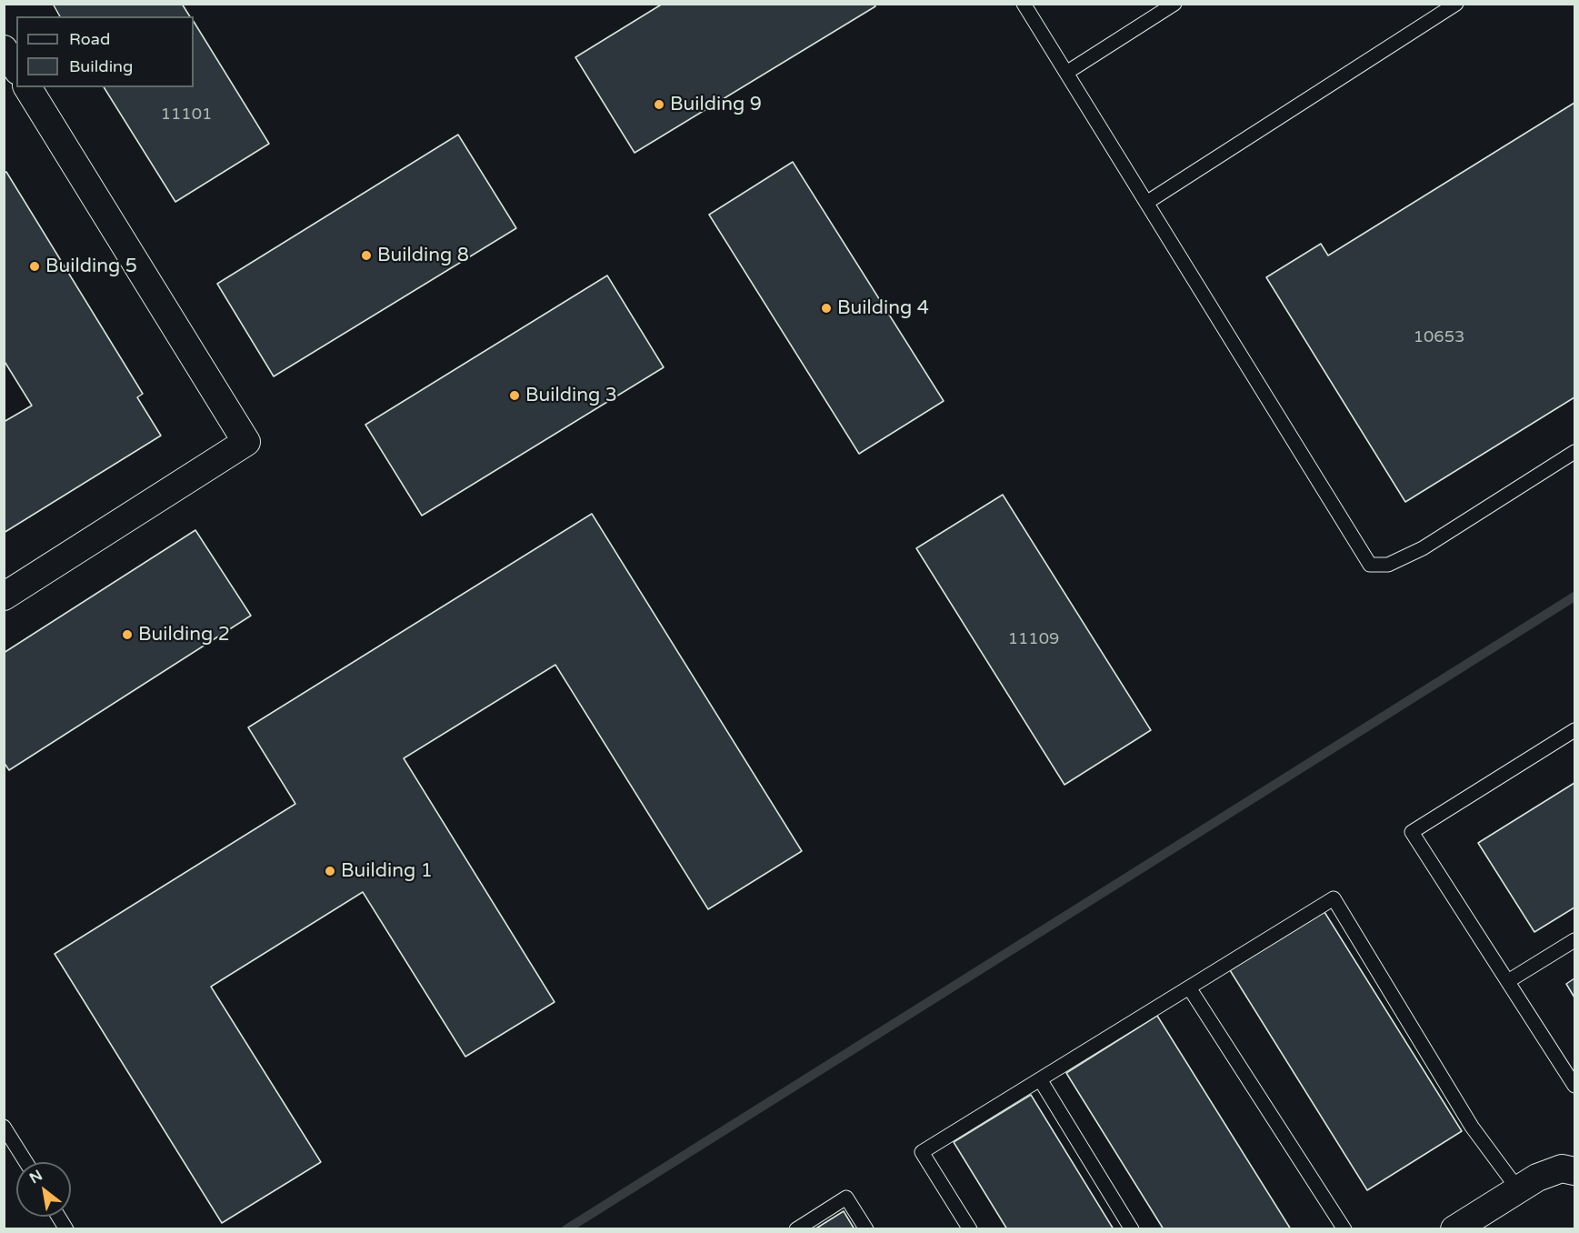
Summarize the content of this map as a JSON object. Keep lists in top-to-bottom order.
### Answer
{
  "places": [
    "Building 9",
    "Building 8",
    "Building 5",
    "Building 4",
    "Building 3",
    "Building 2",
    "Building 1"
  ],
  "house_numbers": ["11101", "10653", "11109"],
  "legend": ["Road", "Building"],
  "north": "top left"
}
